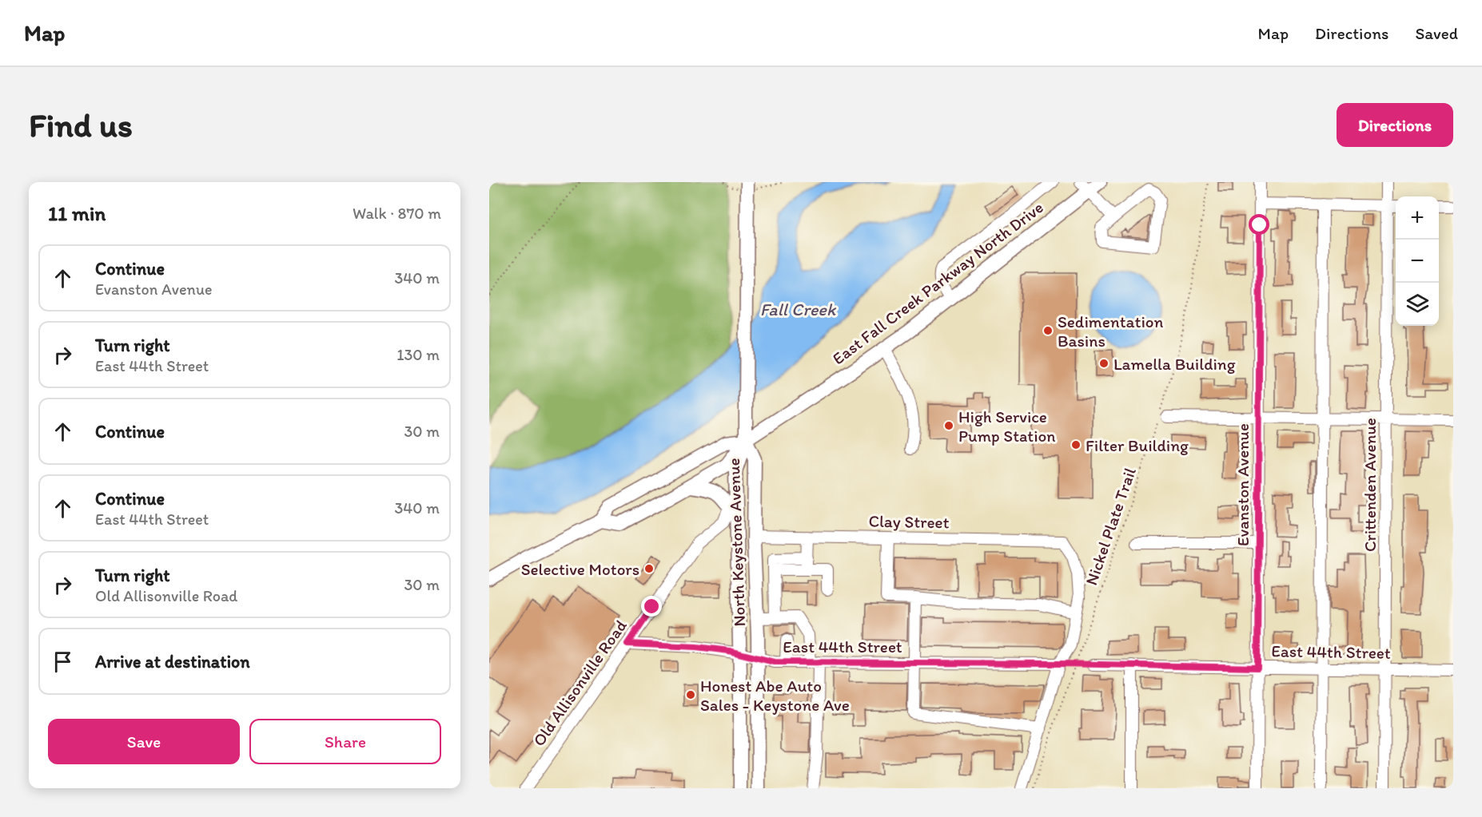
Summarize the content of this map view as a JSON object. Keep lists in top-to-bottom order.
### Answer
{
  "streets": {
    "main road": ["East Fall Creek Parkway North Drive", "North Keystone Avenue"],
    "street": [
      "Evanston Avenue",
      "Crittenden Avenue",
      "Clay Street",
      "East 44th Street",
      "Old Allisonville Road"
    ],
    "path": ["Nickel Plate Trail"]
  },
  "crossings": [
    ["East Fall Creek Parkway North Drive", "North Keystone Avenue"],
    ["Evanston Avenue", "East 44th Street"],
    ["Crittenden Avenue", "East 44th Street"],
    ["Clay Street", "North Keystone Avenue"],
    ["North Keystone Avenue", "East 44th Street"],
    ["North Keystone Avenue", "Old Allisonville Road"],
    ["East 44th Street", "Old Allisonville Road"]
  ],
  "water": ["Fall Creek"],
  "places": [
    "Sedimentation Basins",
    "Lamella Building",
    "High Service Pump Station",
    "Filter Building",
    "Selective Motors",
    "Honest Abe Auto Sales - Keystone Ave"
  ],
  "page": {
    "header": "Map",
    "nav": ["Map", "Directions", "Saved"],
    "buttons": [
      "Directions",
      ["Save", "Share"]
    ],
    "title": "Find us",
    "heading": ["11 min", "Walk · 870 m"],
    "map_buttons": ["+", "−"],
    "list": [
      ["Continue", "Evanston Avenue", "340 m"],
      ["Turn right", "East 44th Street", "130 m"],
      ["Continue", "30 m"],
      ["Continue", "East 44th Street", "340 m"],
      ["Turn right", "Old Allisonville Road", "30 m"],
      "Arrive at destination"
    ]
  }
}
